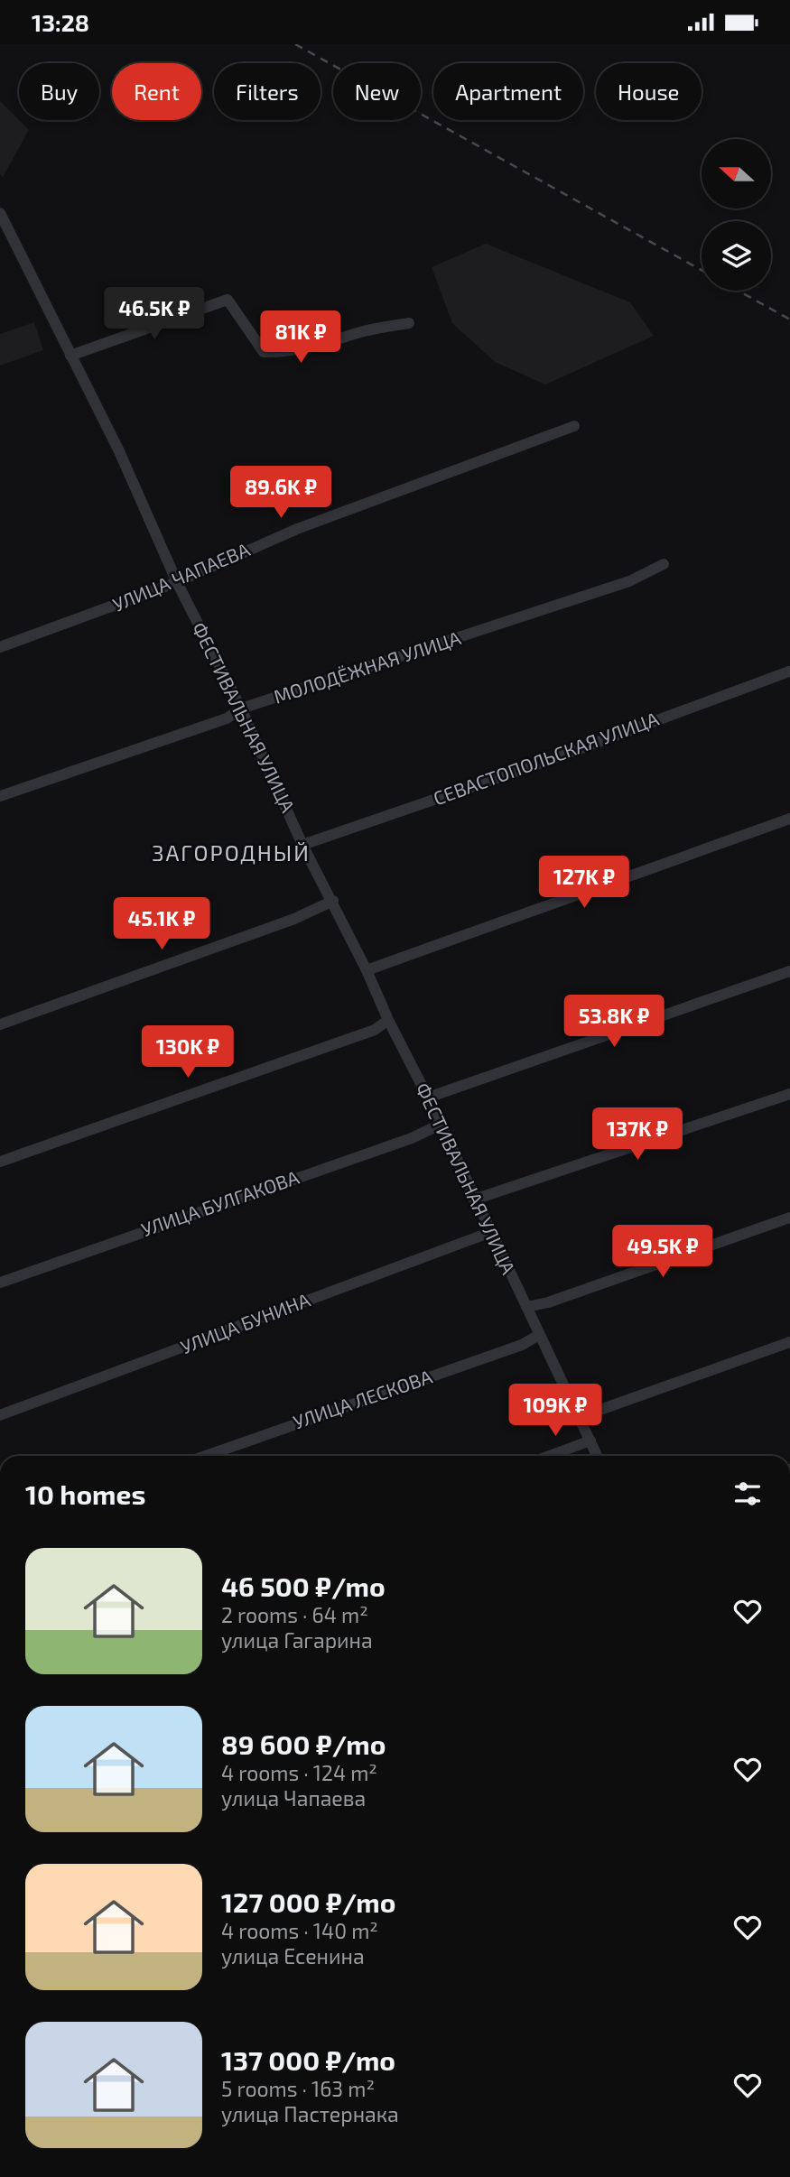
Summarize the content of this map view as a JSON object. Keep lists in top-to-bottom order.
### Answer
{
  "streets": {
    "street": [
      "УЛИЦА ЧАПАЕВА",
      "МОЛОДЁЖНАЯ УЛИЦА",
      "ФЕСТИВАЛЬНАЯ УЛИЦА",
      "СЕВАСТОПОЛЬСКАЯ УЛИЦА",
      "УЛИЦА БУЛГАКОВА",
      "УЛИЦА БУНИНА",
      "УЛИЦА ЛЕСКОВА"
    ]
  },
  "crossings": [
    ["УЛИЦА ЧАПАЕВА", "ФЕСТИВАЛЬНАЯ УЛИЦА"],
    ["МОЛОДЁЖНАЯ УЛИЦА", "ФЕСТИВАЛЬНАЯ УЛИЦА"],
    ["ФЕСТИВАЛЬНАЯ УЛИЦА", "СЕВАСТОПОЛЬСКАЯ УЛИЦА"],
    ["ФЕСТИВАЛЬНАЯ УЛИЦА", "УЛИЦА БУЛГАКОВА"],
    ["ФЕСТИВАЛЬНАЯ УЛИЦА", "УЛИЦА БУНИНА"],
    ["ФЕСТИВАЛЬНАЯ УЛИЦА", "УЛИЦА ЛЕСКОВА"]
  ],
  "districts": ["ЗАГОРОДНЫЙ"],
  "north": "left",
  "page": {
    "status": "13:28",
    "chip": [
      "Buy",
      "Rent",
      "Filters",
      "New",
      "Apartment",
      "House"
    ],
    "price": [
      "46.5K ₽",
      "81K ₽",
      "89.6K ₽",
      "127K ₽",
      "45.1K ₽",
      "53.8K ₽",
      "130K ₽",
      "137K ₽",
      "49.5K ₽",
      "109K ₽"
    ],
    "heading": "10 homes",
    "list": [
      {
        "name": "46 500 ₽/mo",
        "note": "2 rooms · 64 m² · улица Гагарина"
      },
      {
        "name": "89 600 ₽/mo",
        "note": "4 rooms · 124 m² · улица Чапаева"
      },
      {
        "name": "127 000 ₽/mo",
        "note": "4 rooms · 140 m² · улица Есенина"
      },
      {
        "name": "137 000 ₽/mo",
        "note": "5 rooms · 163 m² · улица Пастернака"
      }
    ]
  }
}
